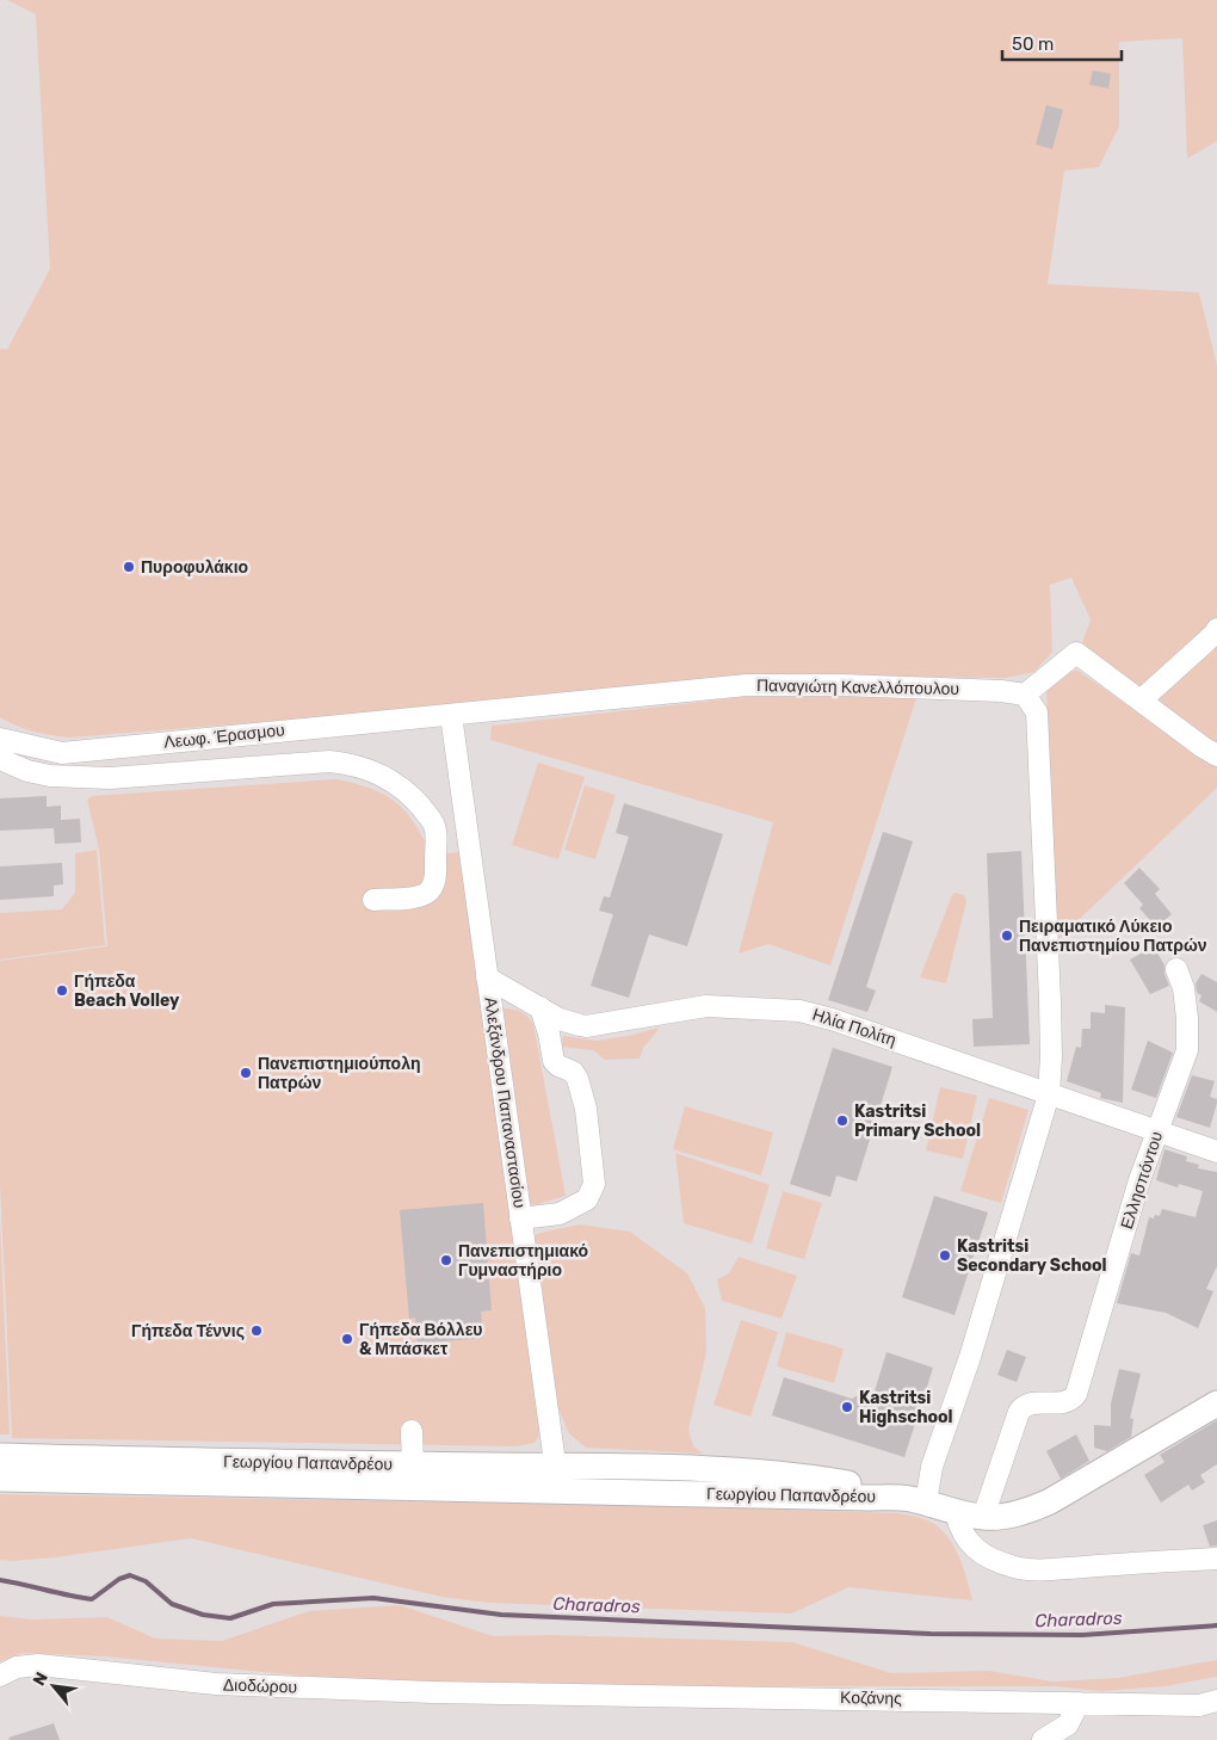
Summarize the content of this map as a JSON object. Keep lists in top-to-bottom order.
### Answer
{
  "streets": {
    "main road": ["Γεωργίου Παπανδρέου"],
    "street": [
      "Παναγιώτη Κανελλόπουλου",
      "Λεωφ. Έρασμου",
      "Ηλία Πολίτη",
      "Αλεξάνδρου Παπαναστασίου",
      "Ελλησπόντου",
      "Διοδώρου",
      "Κοζάνης"
    ]
  },
  "crossings": [
    ["Παναγιώτη Κανελλόπουλου", "Λεωφ. Έρασμου"],
    ["Παναγιώτη Κανελλόπουλου", "Αλεξάνδρου Παπαναστασίου"],
    ["Λεωφ. Έρασμου", "Αλεξάνδρου Παπαναστασίου"],
    ["Ηλία Πολίτη", "Αλεξάνδρου Παπαναστασίου"],
    ["Ηλία Πολίτη", "Ελλησπόντου"],
    ["Αλεξάνδρου Παπαναστασίου", "Γεωργίου Παπανδρέου"],
    ["Διοδώρου", "Κοζάνης"]
  ],
  "water": ["Charadros"],
  "places": [
    "Πυροφυλάκιο",
    "Πειραματικό Λύκειο Πανεπιστημίου Πατρών",
    "Γήπεδα Beach Volley",
    "Πανεπιστημιούπολη Πατρών",
    "Kastritsi Primary School",
    "Kastritsi Secondary School",
    "Πανεπιστημιακό Γυμναστήριο",
    "Γήπεδα Τέννις",
    "Γήπεδα Βόλλευ & Μπάσκετ",
    "Kastritsi Highschool"
  ],
  "scale_bar": "50 m",
  "north": "top left"
}
